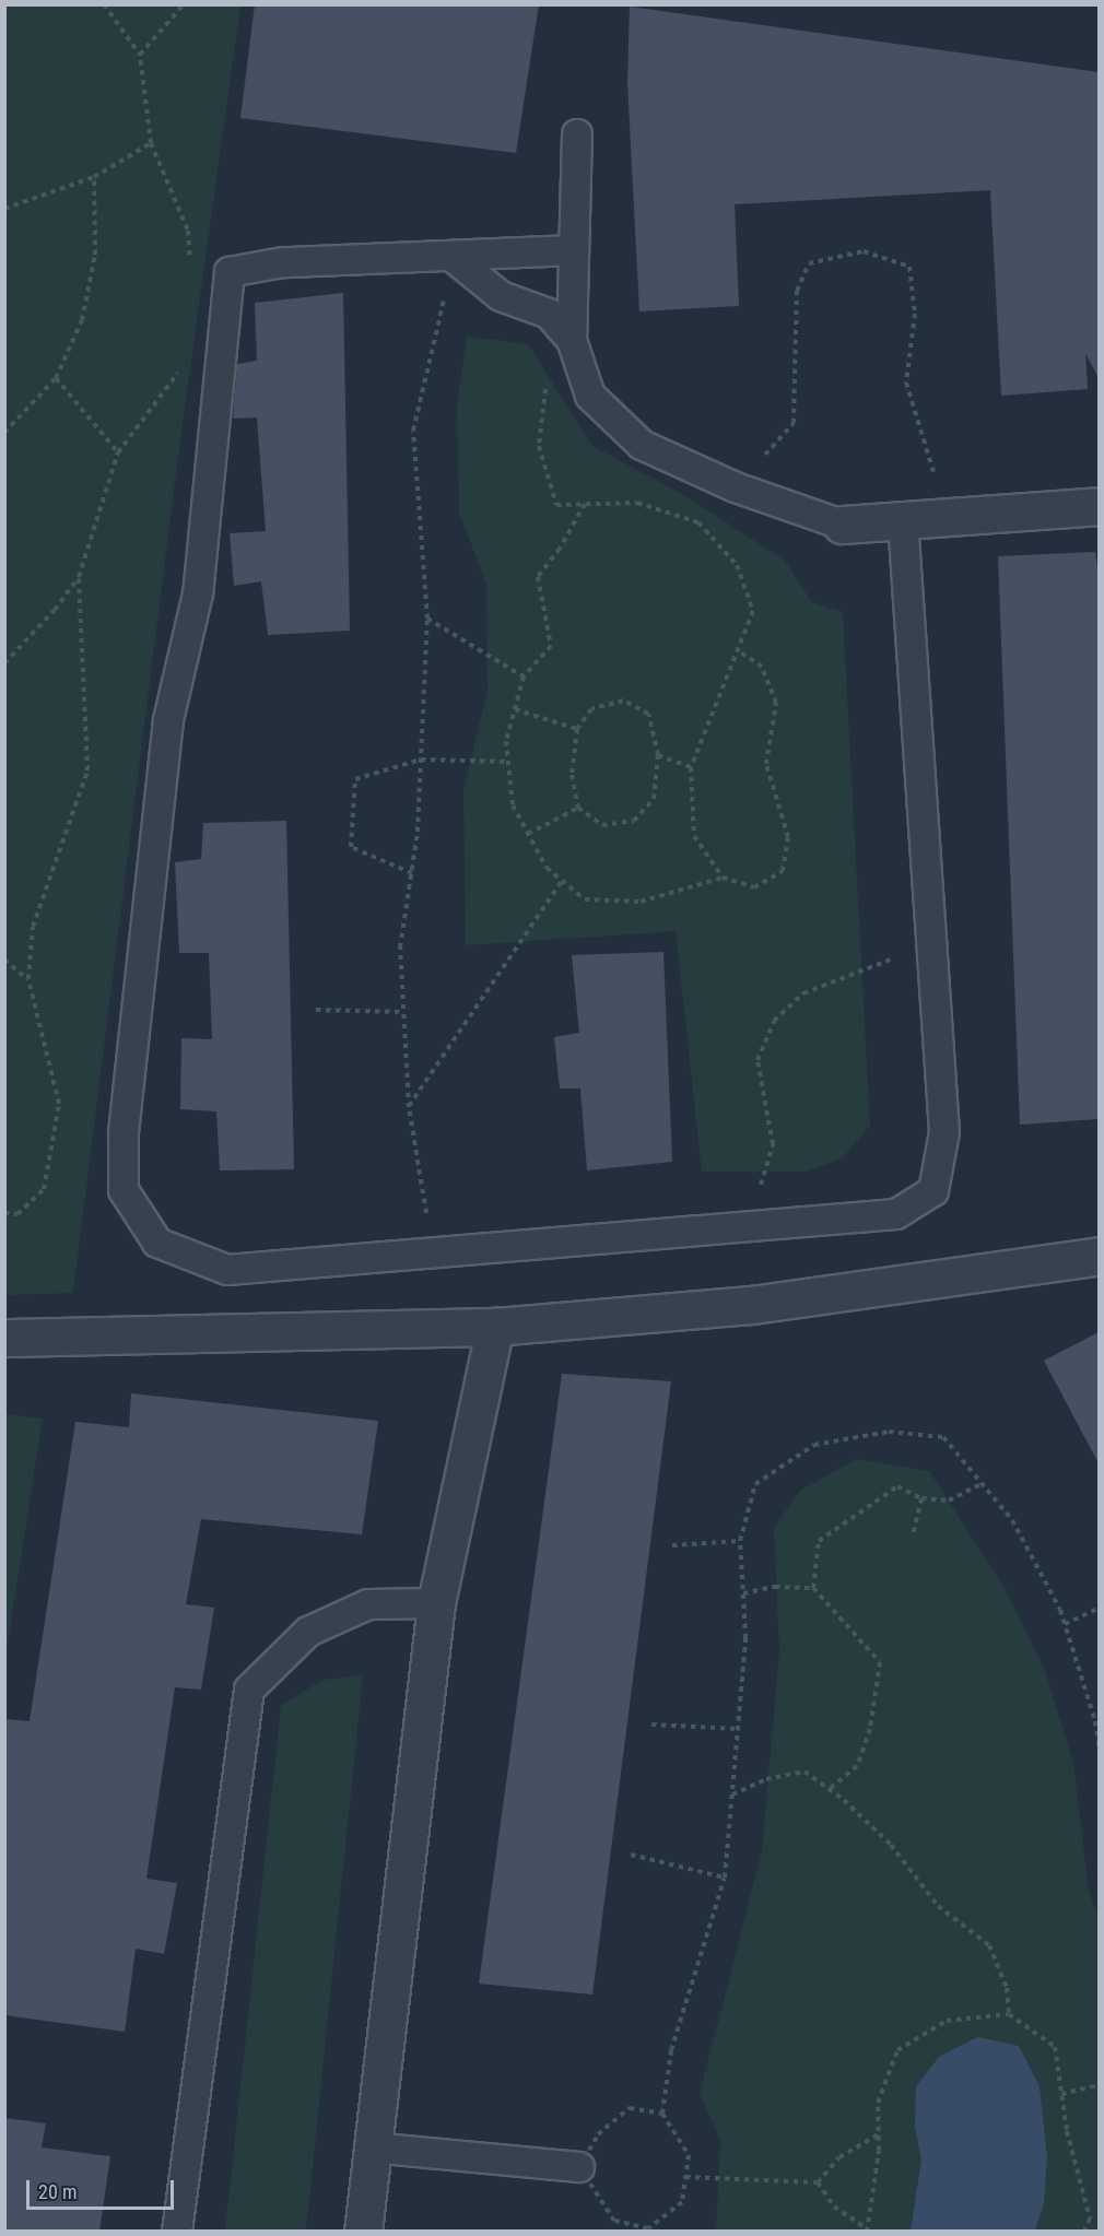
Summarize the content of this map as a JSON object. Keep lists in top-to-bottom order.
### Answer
{
  "scale_bar": "20 m"
}
